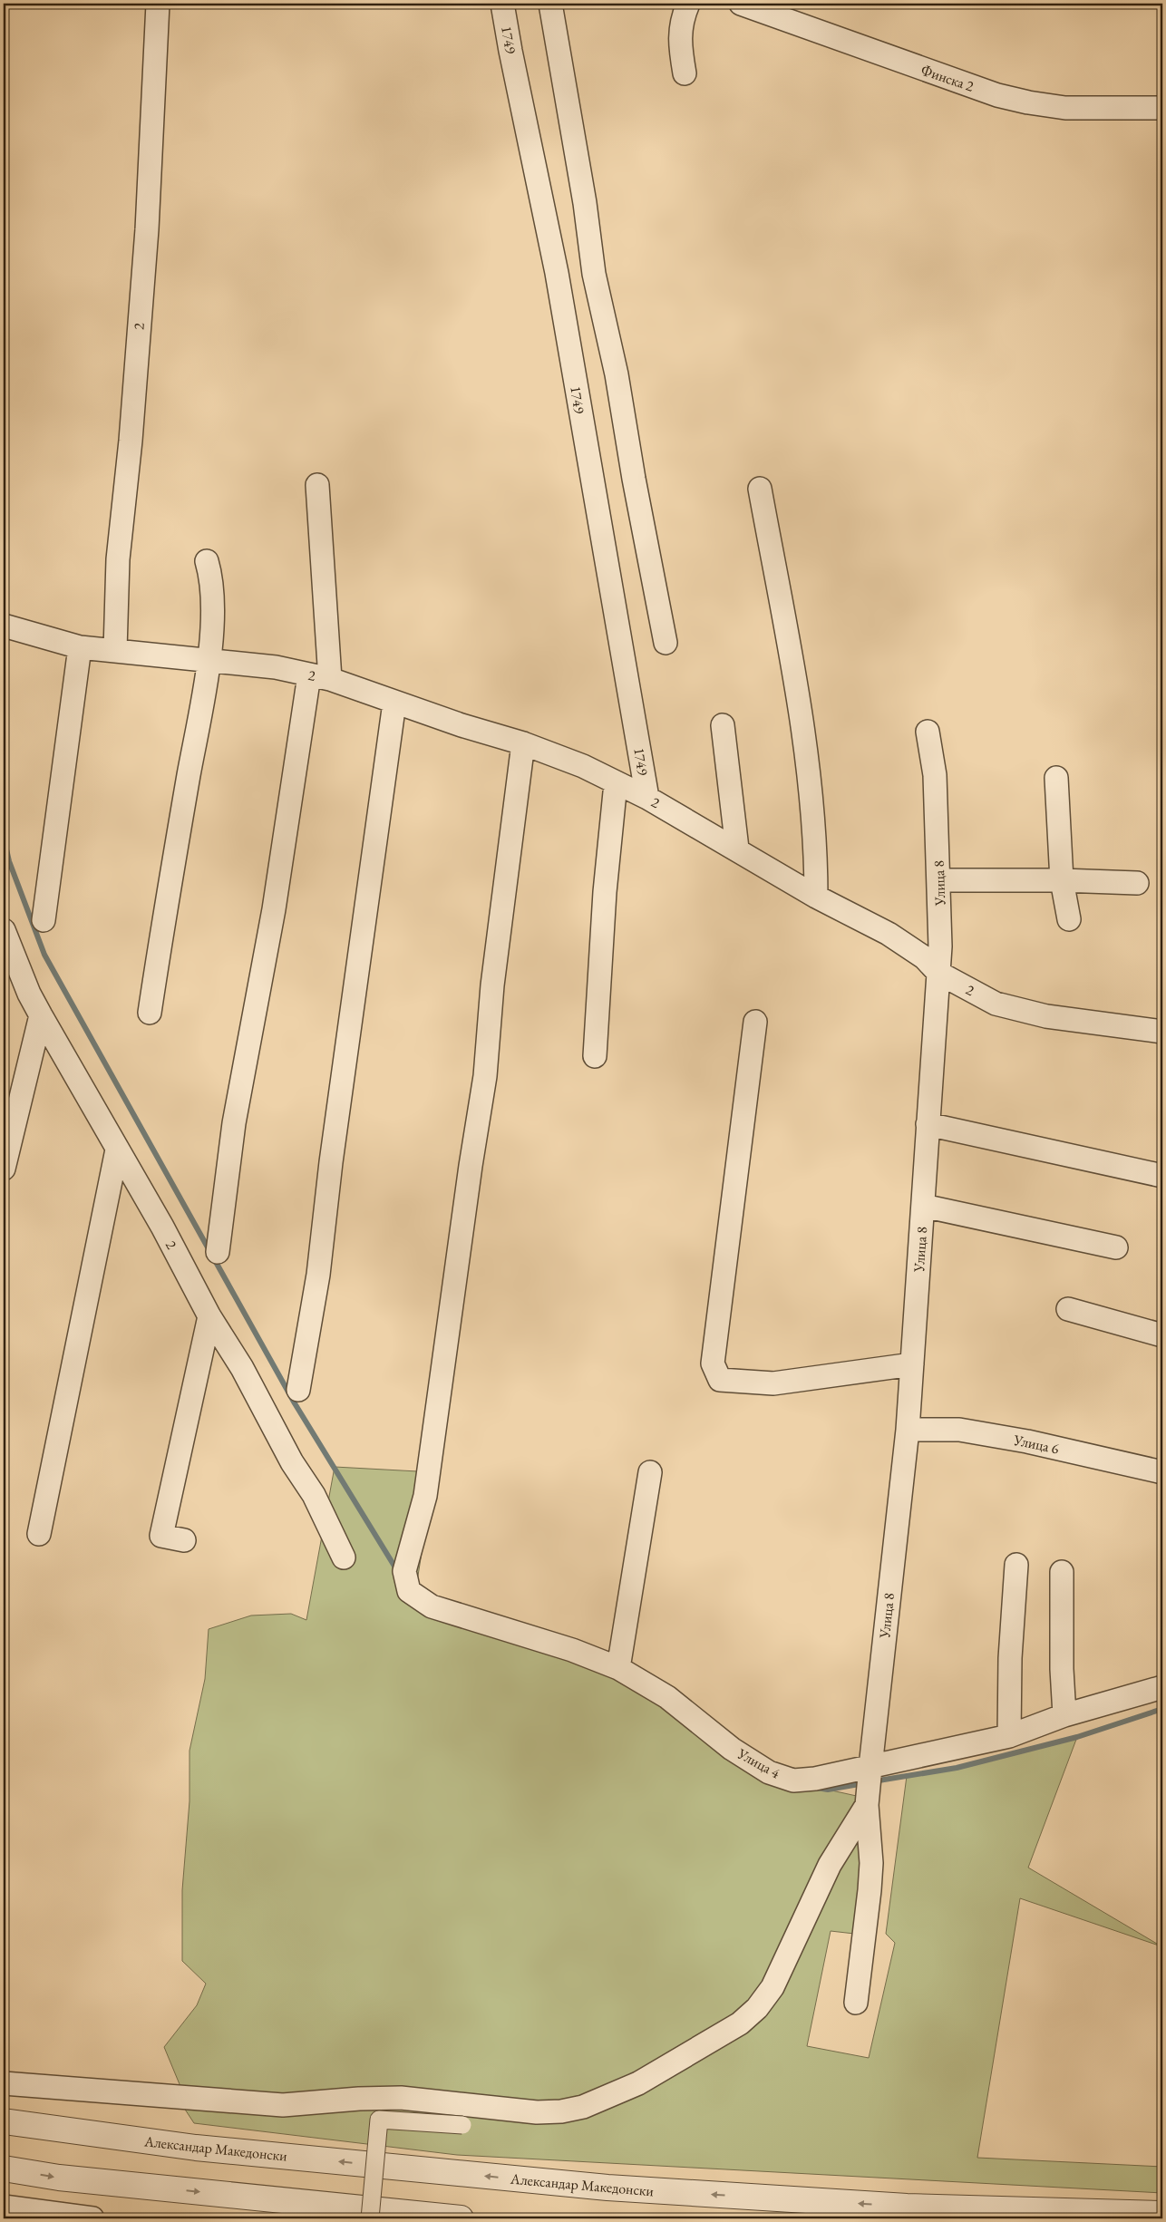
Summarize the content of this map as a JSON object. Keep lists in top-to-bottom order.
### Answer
{
  "streets": {
    "street": [
      "1749",
      "Финска 2",
      "2",
      "Улица 8",
      "Улица 6",
      "Улица 4",
      "Александар Македонски"
    ]
  },
  "crossings": [
    ["1749", "2"],
    ["2", "Улица 8"],
    ["2", "Улица 4"],
    ["Улица 8", "Улица 6"],
    ["Улица 8", "Улица 4"]
  ]
}
